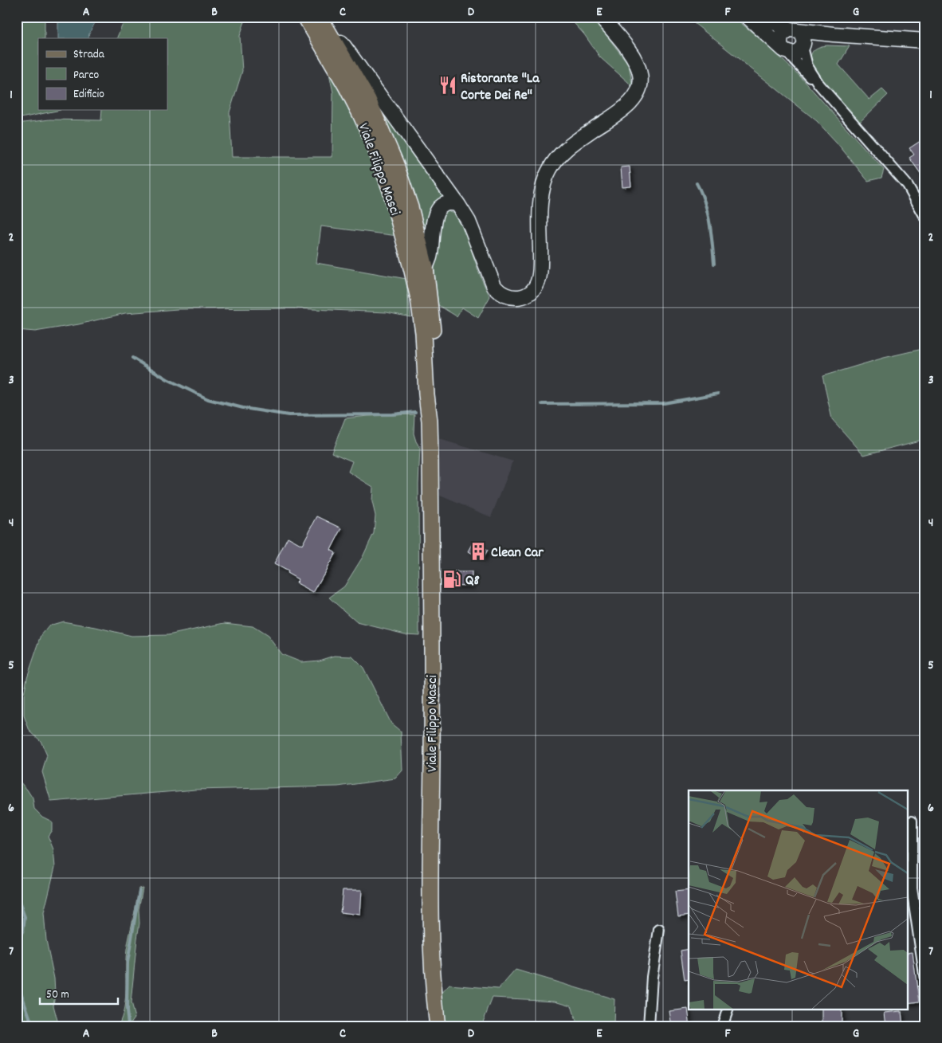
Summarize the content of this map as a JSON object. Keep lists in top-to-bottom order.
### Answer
{
  "streets": {
    "main road": ["Viale Filippo Masci"]
  },
  "places": {
    "restaurant": ["Ristorante \"La Corte Dei Re\""],
    "building": ["Clean Car"],
    "fuel station": ["Q8"]
  },
  "legend": ["Strada", "Parco", "Edificio"],
  "scale_bar": "50 m",
  "grid": {
    "columns": [
      "A",
      "B",
      "C",
      "D",
      "E",
      "F",
      "G"
    ],
    "rows": [
      "1",
      "2",
      "3",
      "4",
      "5",
      "6",
      "7"
    ]
  }
}
